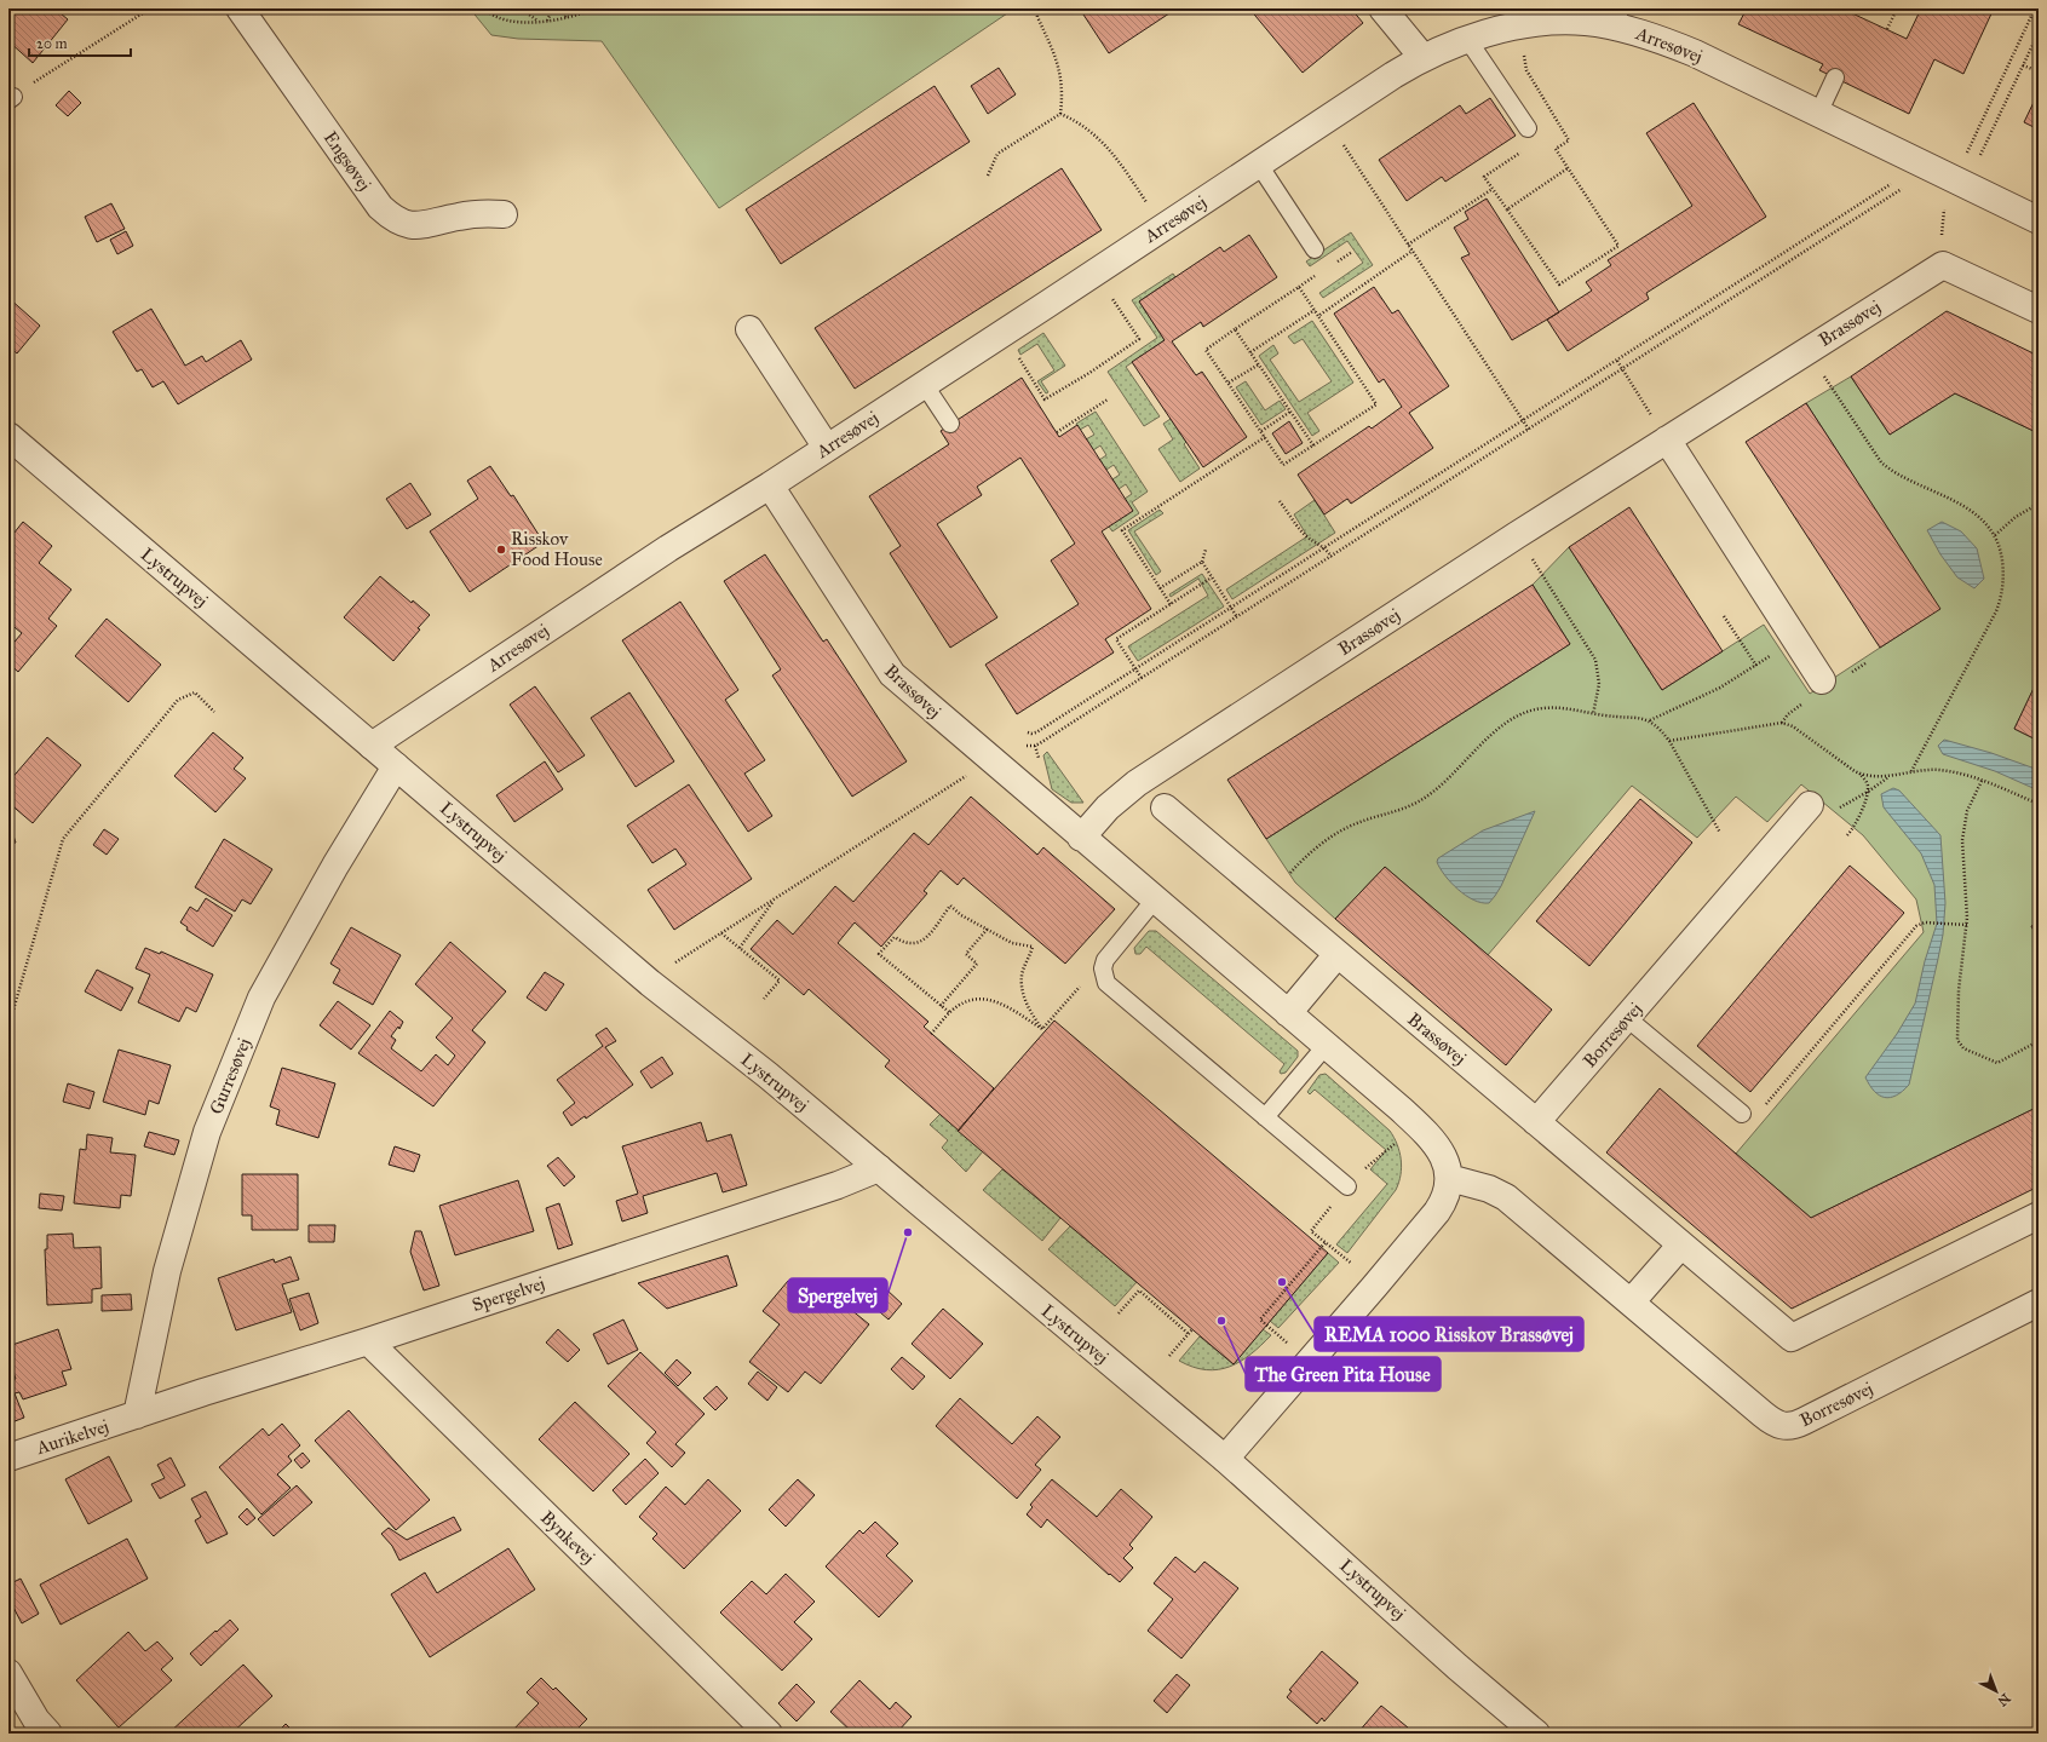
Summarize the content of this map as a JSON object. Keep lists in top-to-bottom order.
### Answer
{
  "streets": {
    "street": [
      "Arresøvej",
      "Engsøvej",
      "Brassøvej",
      "Lystrupvej",
      "Borresøvej",
      "Gurresøvej",
      "Spergelvej",
      "Aurikelvej",
      "Bynkevej"
    ]
  },
  "crossings": [
    ["Arresøvej", "Brassøvej"],
    ["Arresøvej", "Lystrupvej"],
    ["Brassøvej", "Borresøvej"],
    ["Lystrupvej", "Gurresøvej"],
    ["Lystrupvej", "Spergelvej"],
    ["Gurresøvej", "Spergelvej"],
    ["Gurresøvej", "Aurikelvej"],
    ["Spergelvej", "Aurikelvej"],
    ["Spergelvej", "Bynkevej"]
  ],
  "places": [
    "Risskov Food House",
    "Spergelvej",
    "REMA 1000 Risskov Brassøvej",
    "The Green Pita House"
  ],
  "scale_bar": "20 m",
  "north": "bottom right"
}
